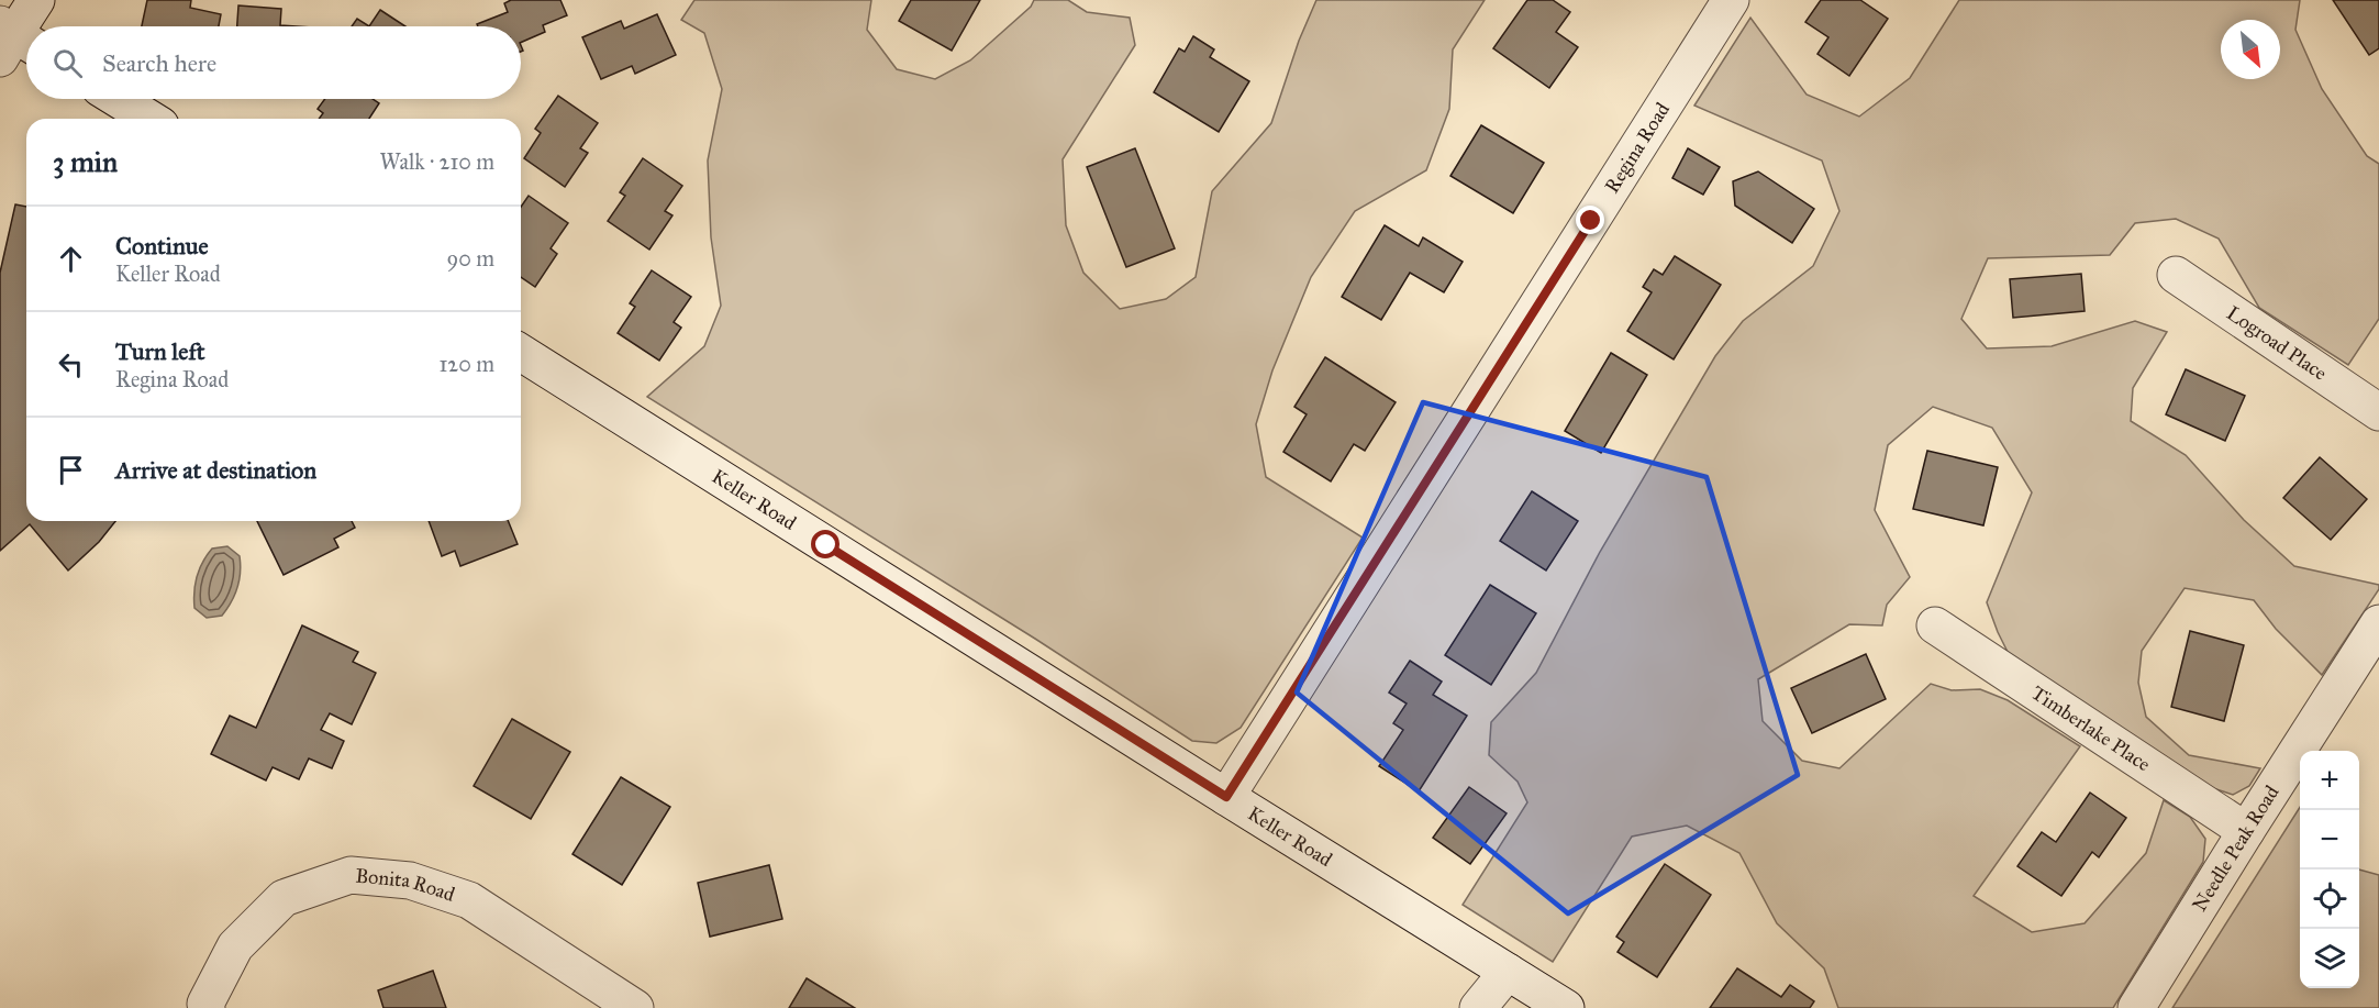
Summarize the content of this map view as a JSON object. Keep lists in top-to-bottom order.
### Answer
{
  "streets": {
    "street": [
      "Regina Road",
      "Logroad Place",
      "Keller Road",
      "Timberlake Place",
      "Needle Peak Road",
      "Bonita Road"
    ]
  },
  "crossings": [
    ["Regina Road", "Keller Road"],
    ["Timberlake Place", "Needle Peak Road"]
  ],
  "north": "bottom right",
  "page": {
    "search": "Search here",
    "heading": ["3 min", "Walk · 210 m"],
    "list": [
      ["Continue", "Keller Road", "90 m"],
      ["Turn left", "Regina Road", "120 m"],
      "Arrive at destination"
    ],
    "map_buttons": ["+", "−"]
  }
}
